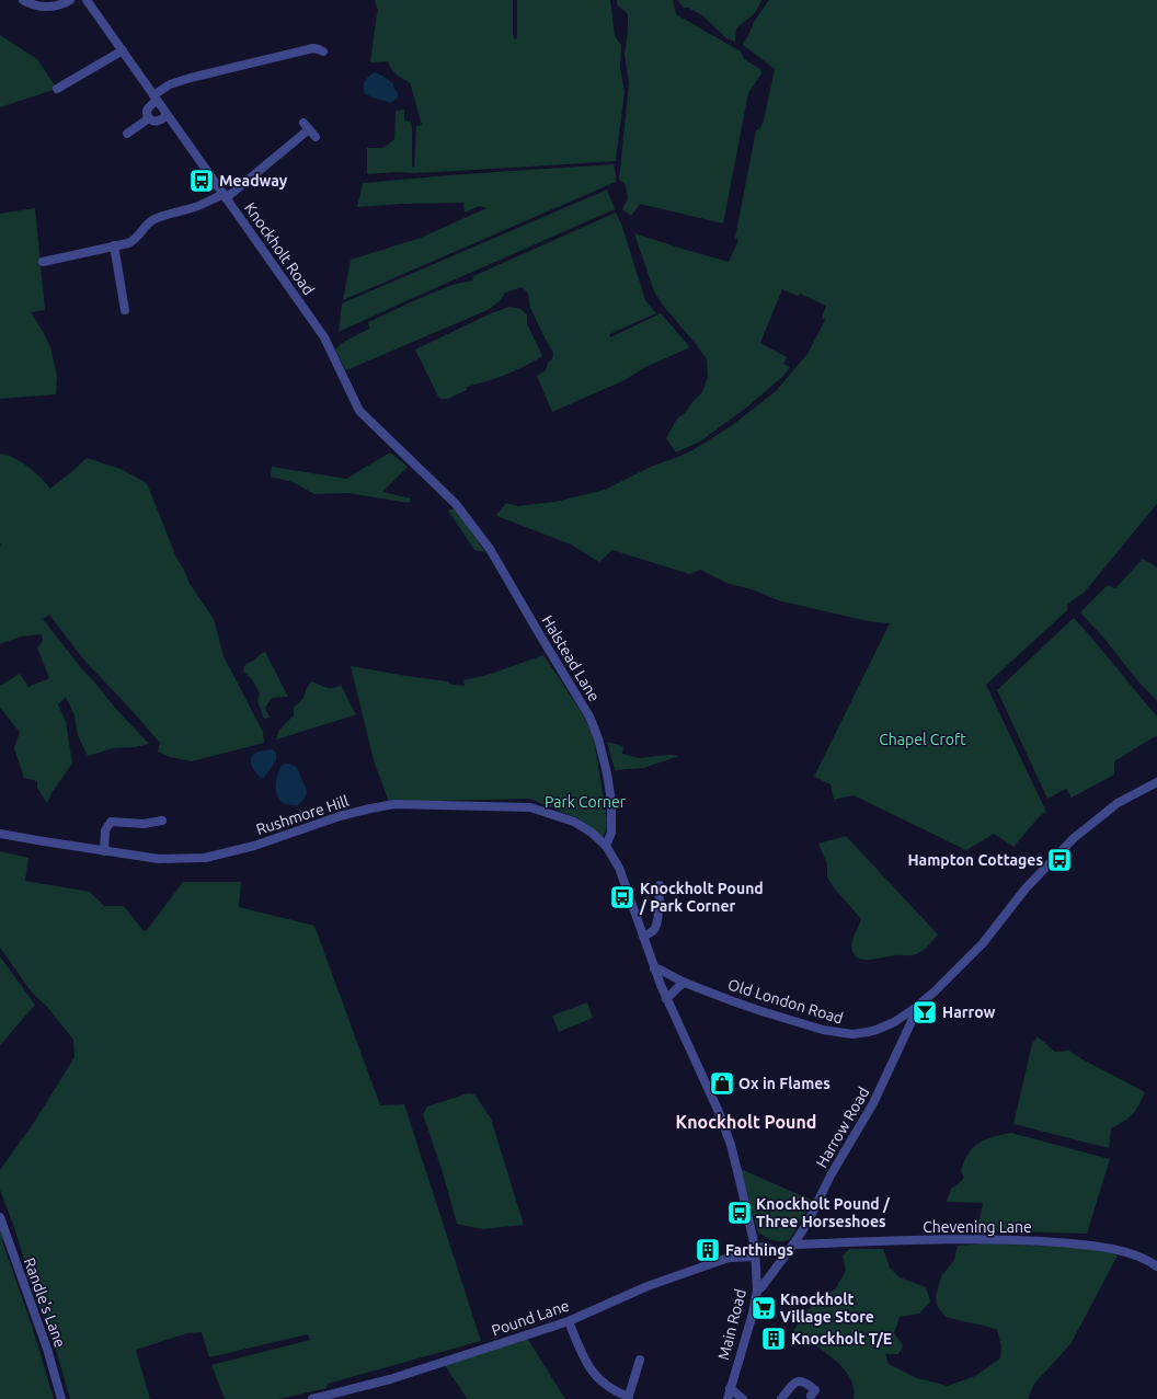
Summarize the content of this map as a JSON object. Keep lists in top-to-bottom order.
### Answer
{
  "streets": {
    "street": [
      "Knockholt Road",
      "Halstead Lane",
      "Rushmore Hill",
      "Old London Road",
      "Harrow Road",
      "Chevening Lane",
      "Randle's Lane",
      "Pound Lane",
      "Main Road"
    ]
  },
  "crossings": [
    ["Knockholt Road", "Halstead Lane"],
    ["Halstead Lane", "Rushmore Hill"],
    ["Rushmore Hill", "Old London Road"],
    ["Rushmore Hill", "Main Road"],
    ["Old London Road", "Harrow Road"],
    ["Harrow Road", "Chevening Lane"],
    ["Harrow Road", "Pound Lane"],
    ["Harrow Road", "Main Road"],
    ["Pound Lane", "Main Road"]
  ],
  "districts": ["Knockholt Pound"],
  "parks": ["Chapel Croft", "Park Corner"],
  "places": {
    "bus stop": [
      "Meadway",
      "Hampton Cottages",
      "Knockholt Pound / Park Corner",
      "Knockholt Pound / Three Horseshoes"
    ],
    "bar": ["Harrow"],
    "shop": ["Ox in Flames"],
    "building": ["Farthings", "Knockholt T/E"],
    "supermarket": ["Knockholt Village Store"]
  }
}
